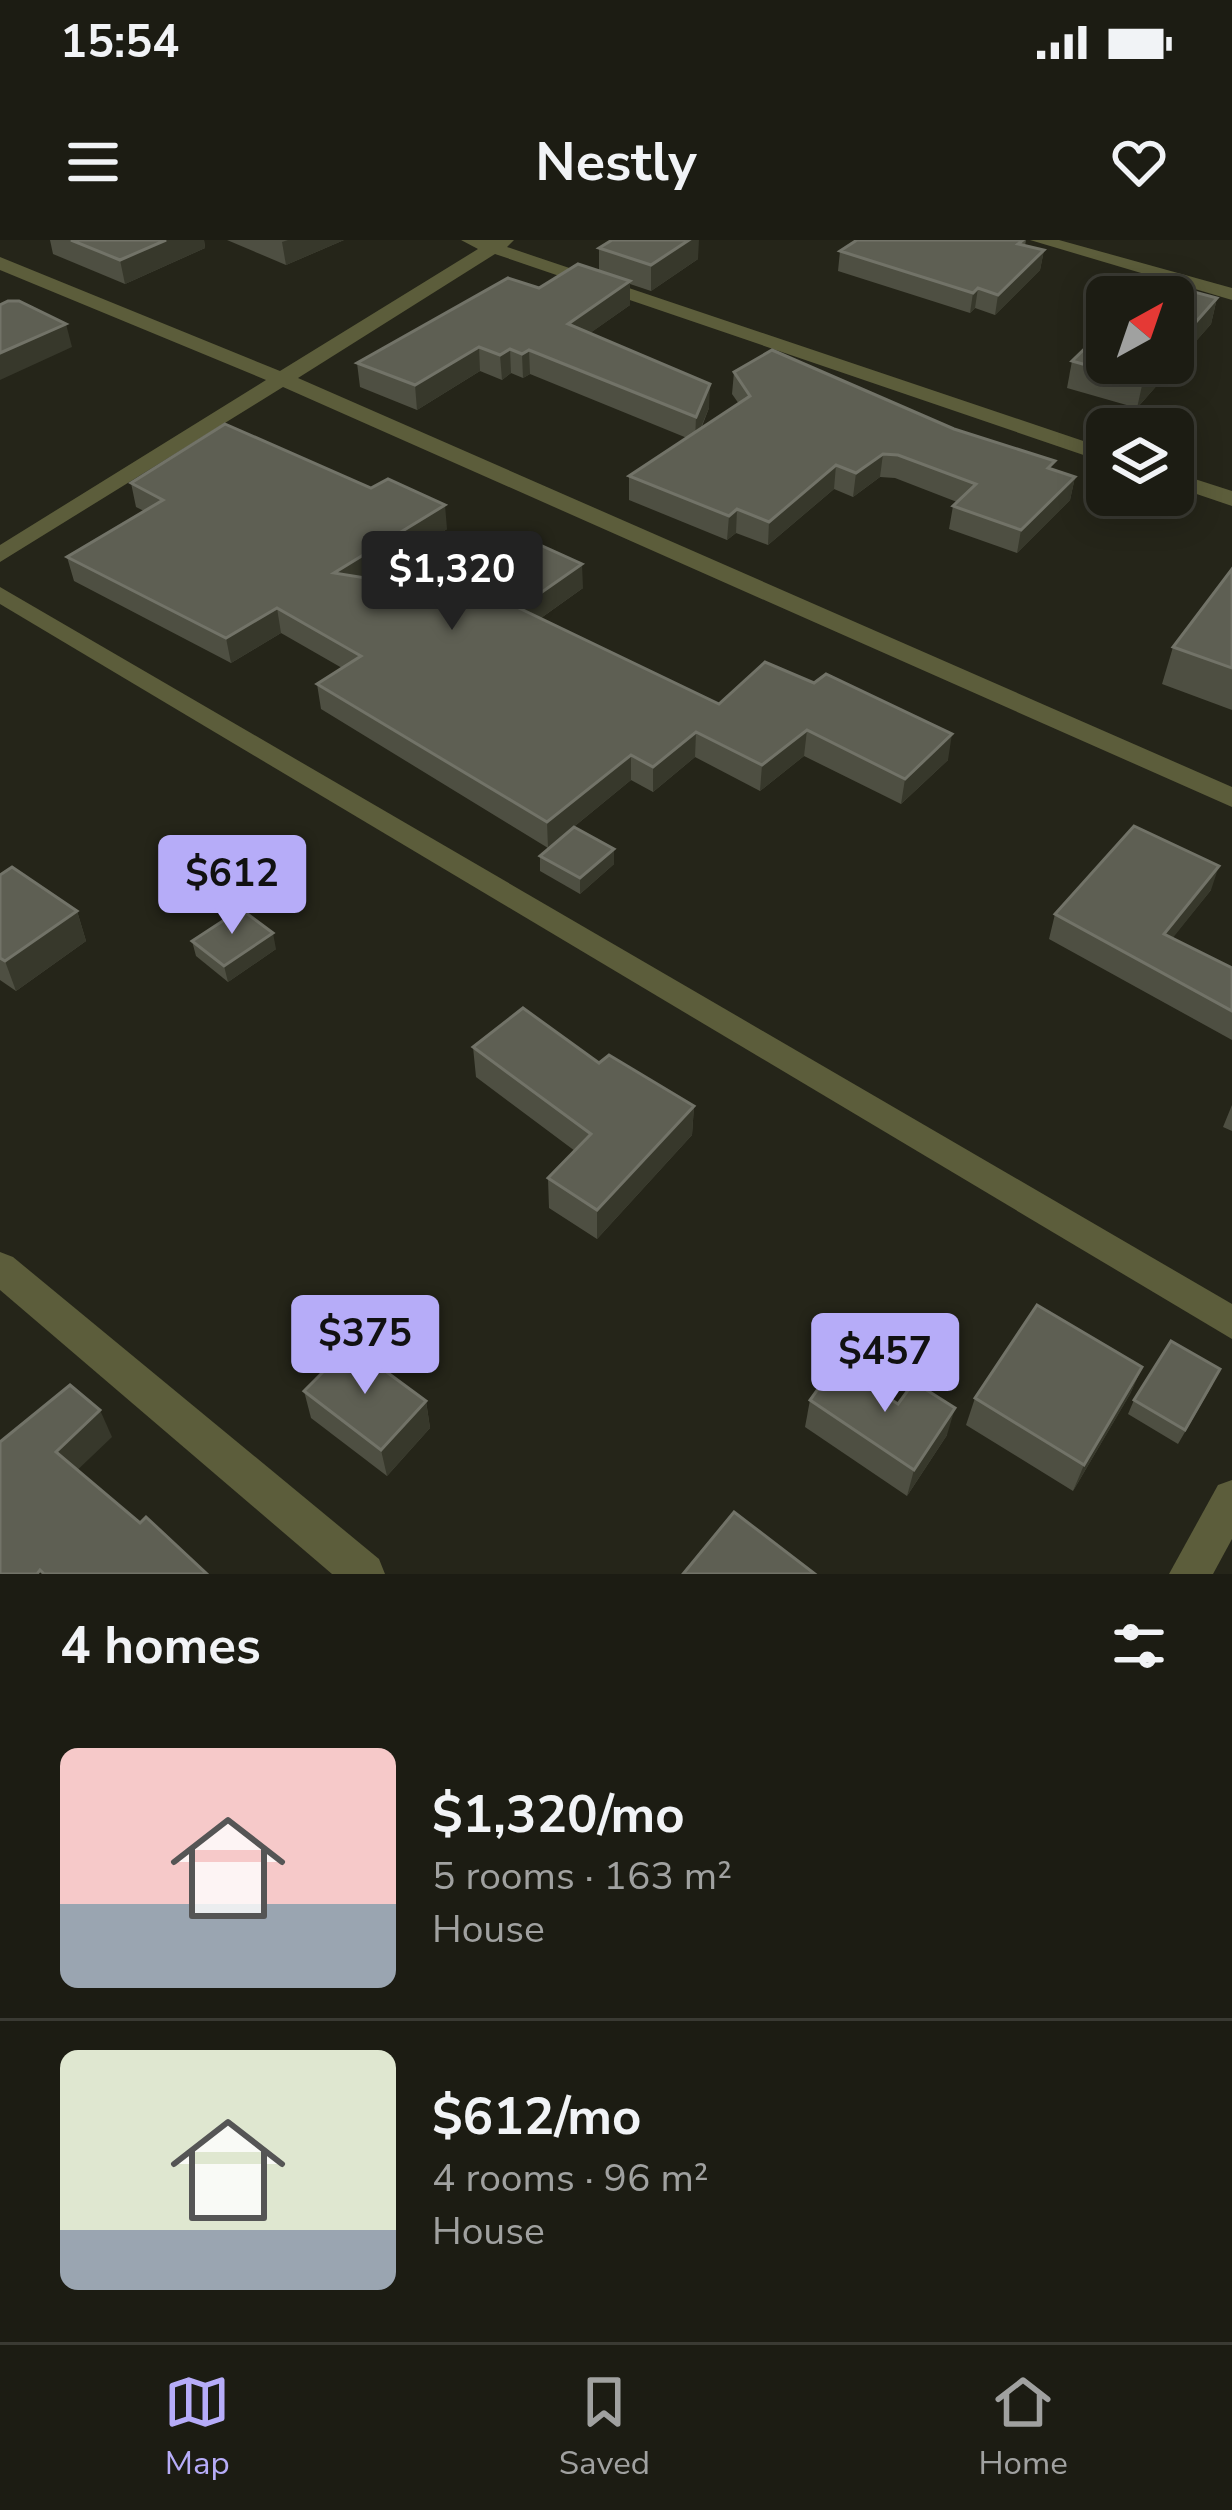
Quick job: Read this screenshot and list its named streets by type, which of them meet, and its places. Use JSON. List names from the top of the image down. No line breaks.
{"north":"top right","page":{"status":"15:54","header":"Nestly","price":["$1,320","$612","$375","$457"],"heading":"4 homes","list":[{"name":"$1,320/mo","note":"5 rooms · 163 m² · House"},{"name":"$612/mo","note":"4 rooms · 96 m² · House"}],"tabs":["Map","Saved","Home"]}}
